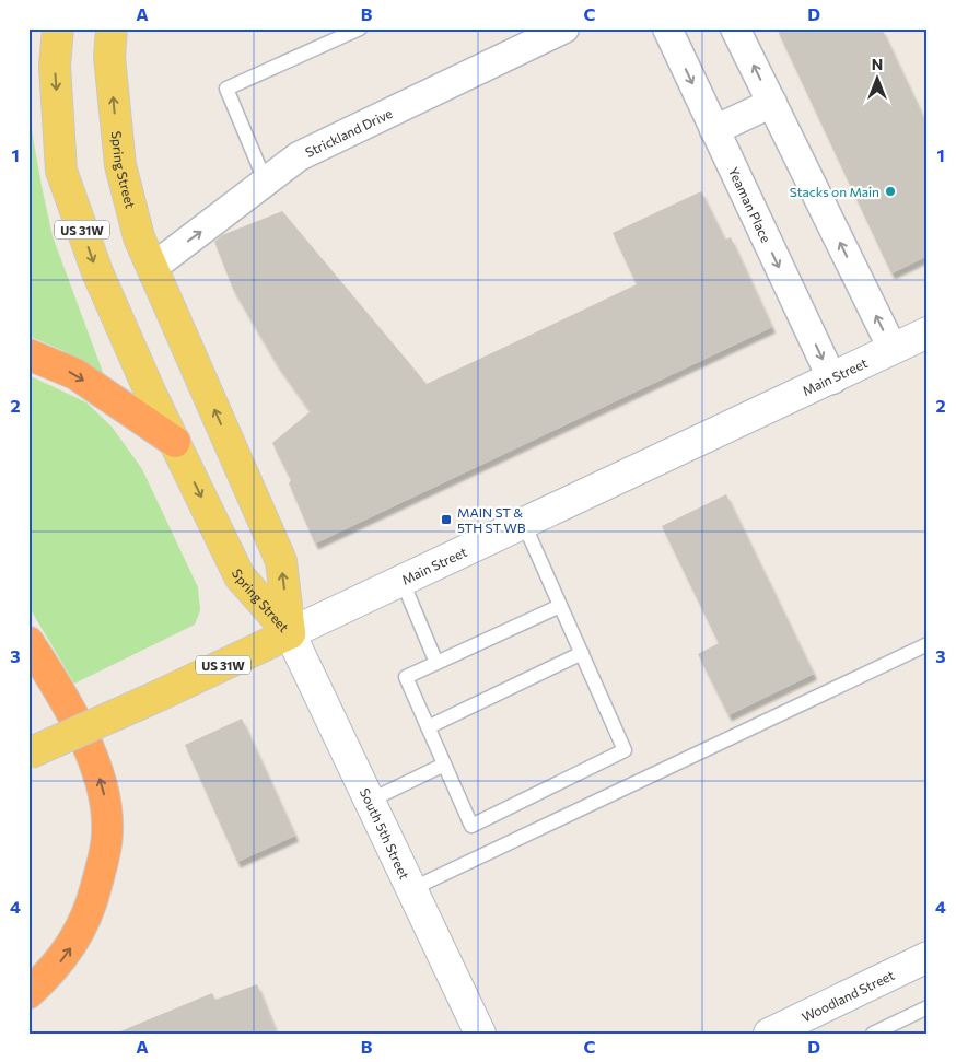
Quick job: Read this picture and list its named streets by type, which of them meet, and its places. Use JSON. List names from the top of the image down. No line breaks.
{"streets":{"main road":["Spring Street","US 31W","Main Street","South 5th Street","Woodland Street"],"street":["Strickland Drive","Yeaman Place"]},"crossings":[["Strickland Drive","Spring Street"],["Spring Street","Main Street"],["Spring Street","South 5th Street"],["Yeaman Place","Main Street"],["Main Street","South 5th Street"]],"places":{"other":["Stacks on Main"],"transit":["MAIN ST & 5TH ST WB"]},"north":"top","grid":{"columns":["A","B","C","D"],"rows":["1","2","3","4"]}}
